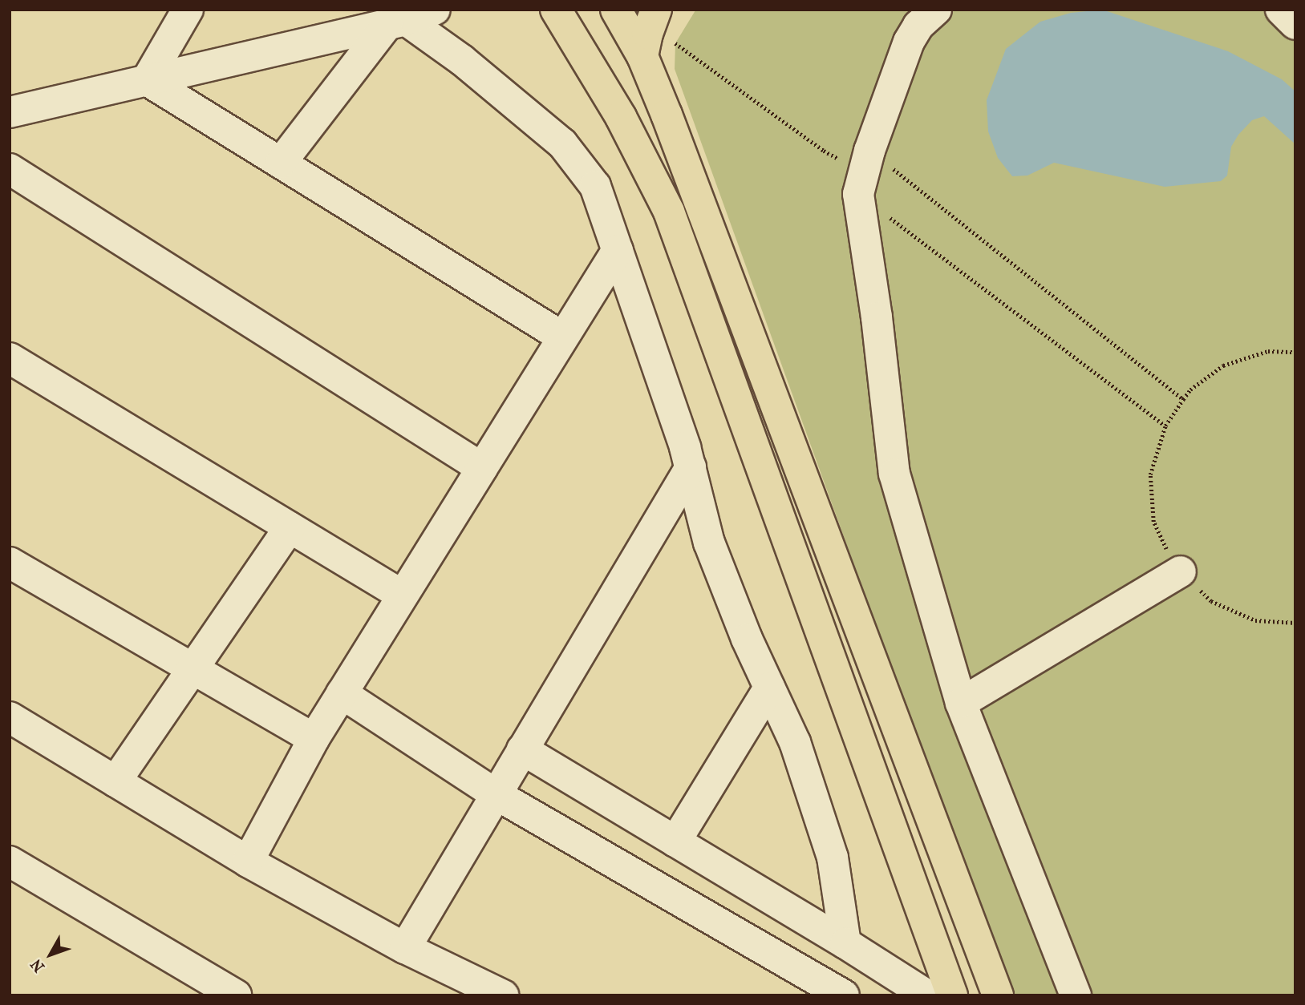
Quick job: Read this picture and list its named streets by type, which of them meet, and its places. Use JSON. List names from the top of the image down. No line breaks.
{"north":"bottom left"}
